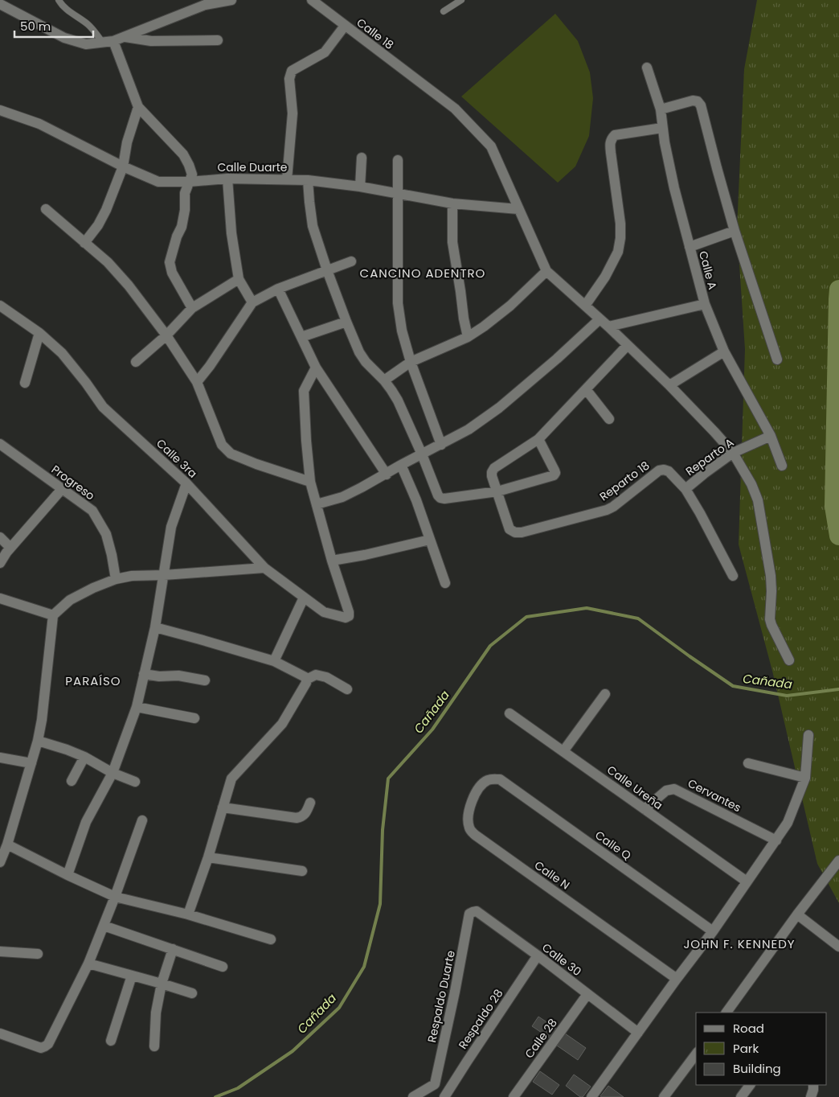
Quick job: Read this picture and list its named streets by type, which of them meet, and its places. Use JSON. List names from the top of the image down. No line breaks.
{"streets":{"street":["Calle 18","Calle Duarte","Calle A","Reparto A","Calle 3ra","Reparto 18","Progreso","Calle Ureña","Cervantes","Calle Q","Calle N","Calle 30","Respaldo Duarte","Respaldo 28","Calle 28"]},"crossings":[["Calle 18","Calle Duarte"],["Calle A","Reparto A"],["Reparto A","Reparto 18"],["Calle Ureña","Cervantes"],["Calle Q","Calle N"],["Calle 30","Respaldo Duarte"],["Calle 30","Respaldo 28"],["Calle 30","Calle 28"]],"districts":["CANCINO ADENTRO","PARAÍSO","JOHN F. KENNEDY"],"water":["Cañada"],"legend":["Road","Park","Building"],"scale_bar":"50 m"}
